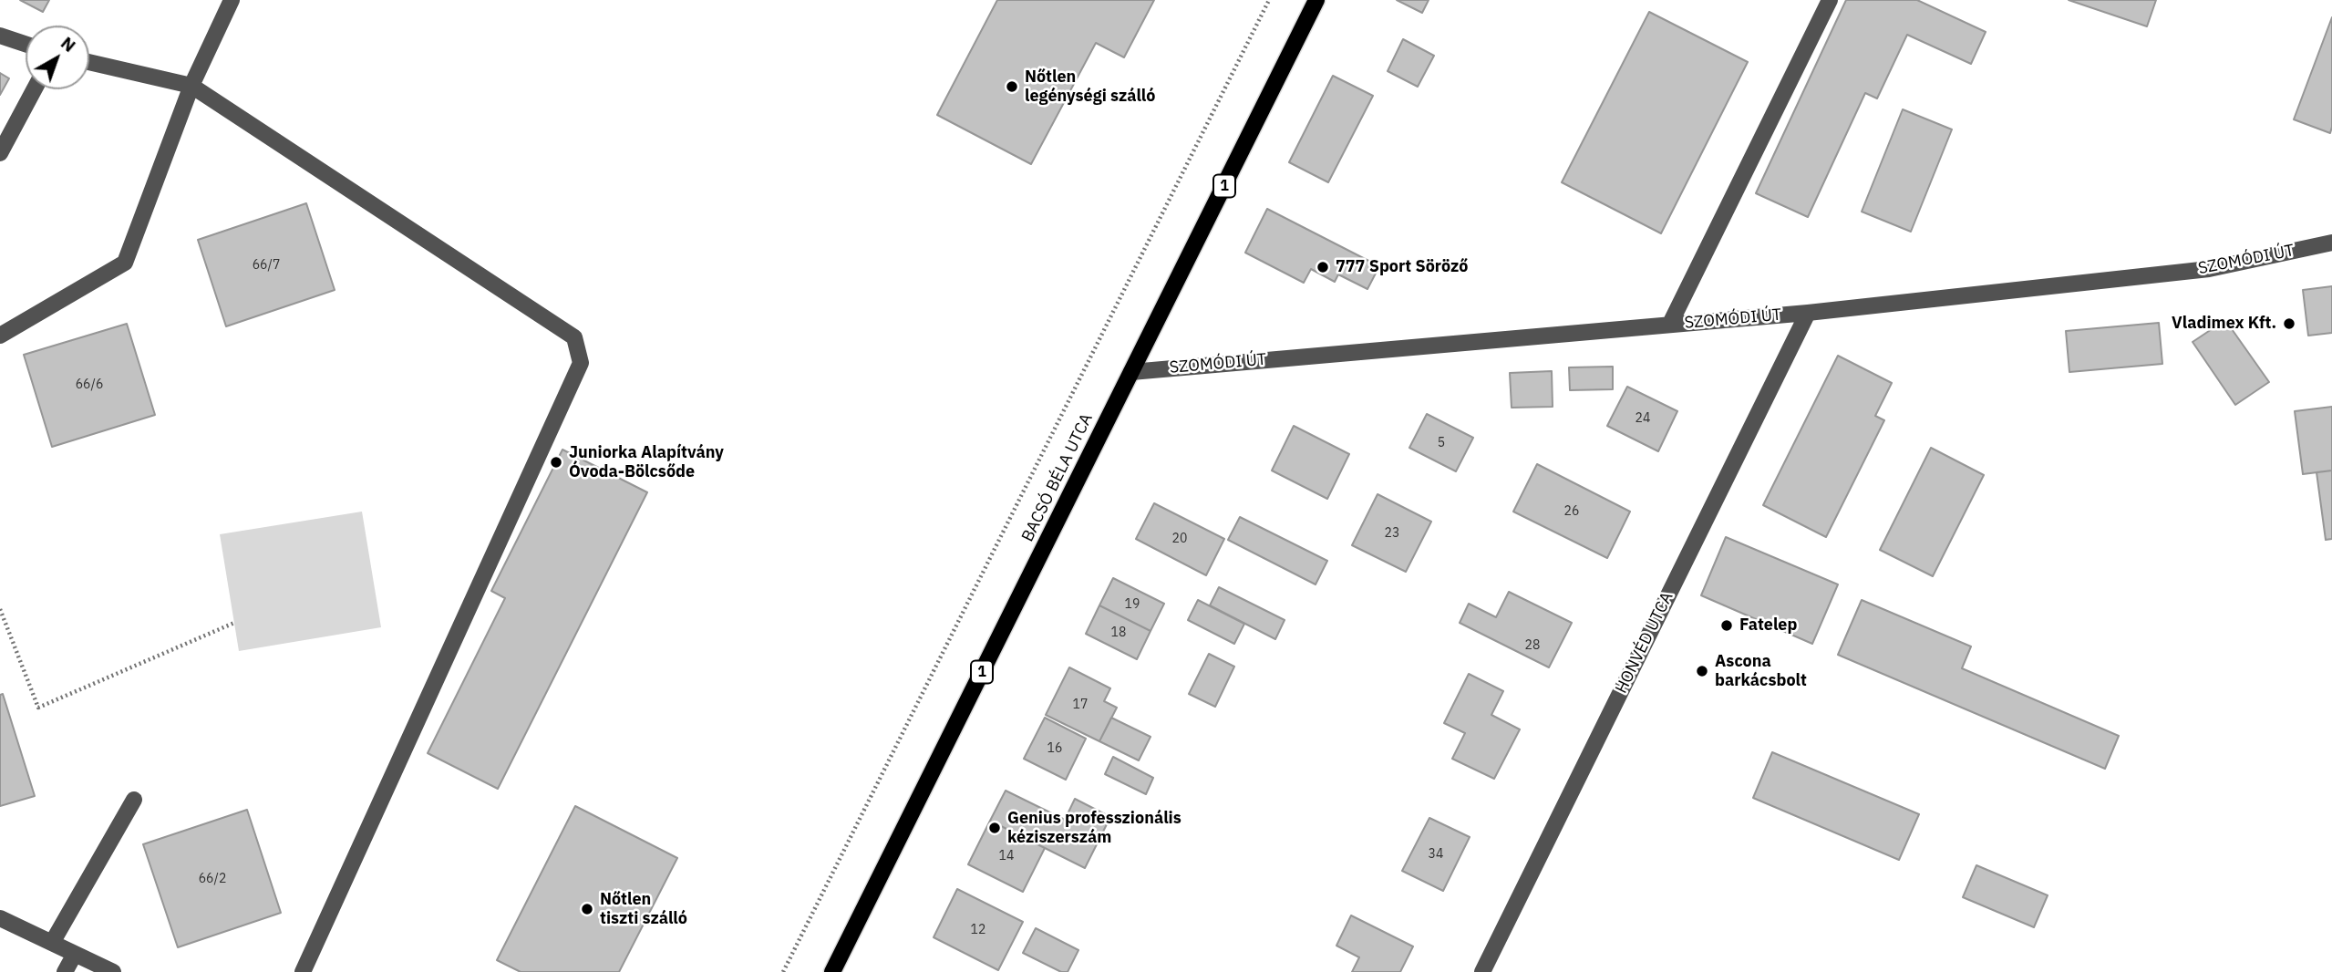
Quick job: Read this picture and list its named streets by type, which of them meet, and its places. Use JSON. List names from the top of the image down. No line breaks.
{"streets":{"main road":["1","BACSÓ BÉLA UTCA"],"street":["SZOMÓDI ÚT","HONVÉD UTCA"]},"crossings":[["SZOMÓDI ÚT","BACSÓ BÉLA UTCA"],["SZOMÓDI ÚT","HONVÉD UTCA"]],"places":["Nőtlen legénységi szálló","777 Sport Söröző","Vladimex Kft.","Juniorka Alapítvány Óvoda-Bölcsőde","Fatelep","Ascona barkácsbolt","Genius professzionális kéziszerszám","Nőtlen tiszti szálló"],"house_numbers":["66/7","66/6","24","5","26","23","20","19","18","28","17","16","34","14","66/2","12"],"north":"top right"}
